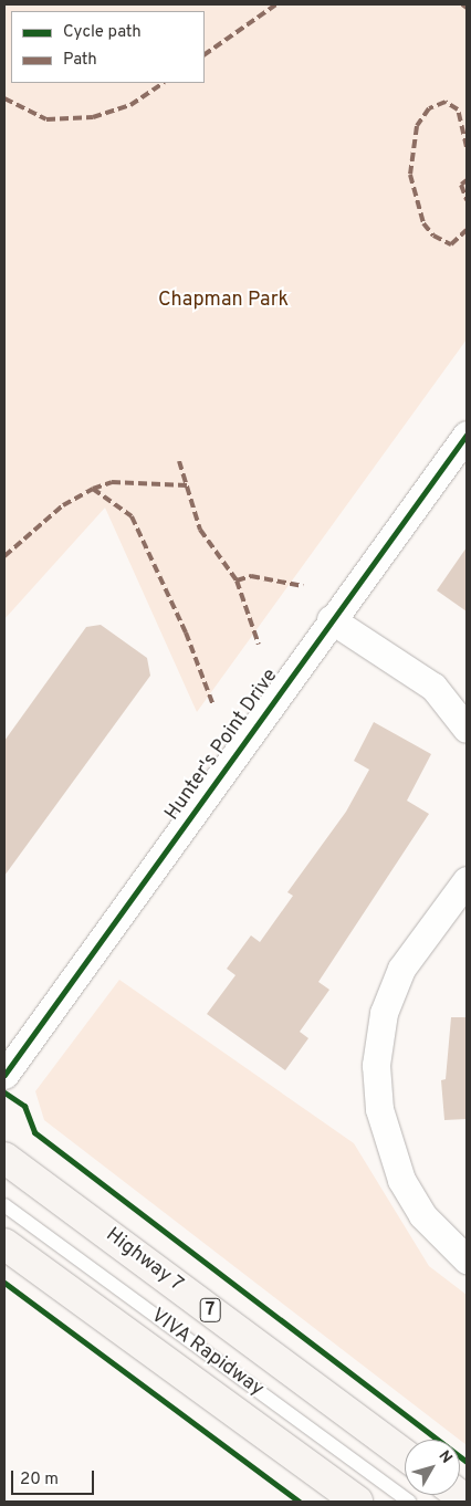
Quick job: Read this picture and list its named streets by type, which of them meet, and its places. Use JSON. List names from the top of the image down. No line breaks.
{"streets":{"main road":["Highway 7","7"],"street":["Hunter's Point Drive"],"lane":["VIVA Rapidway"]},"parks":["Chapman Park"],"legend":["Cycle path","Path"],"scale_bar":"20 m","north":"top right"}
